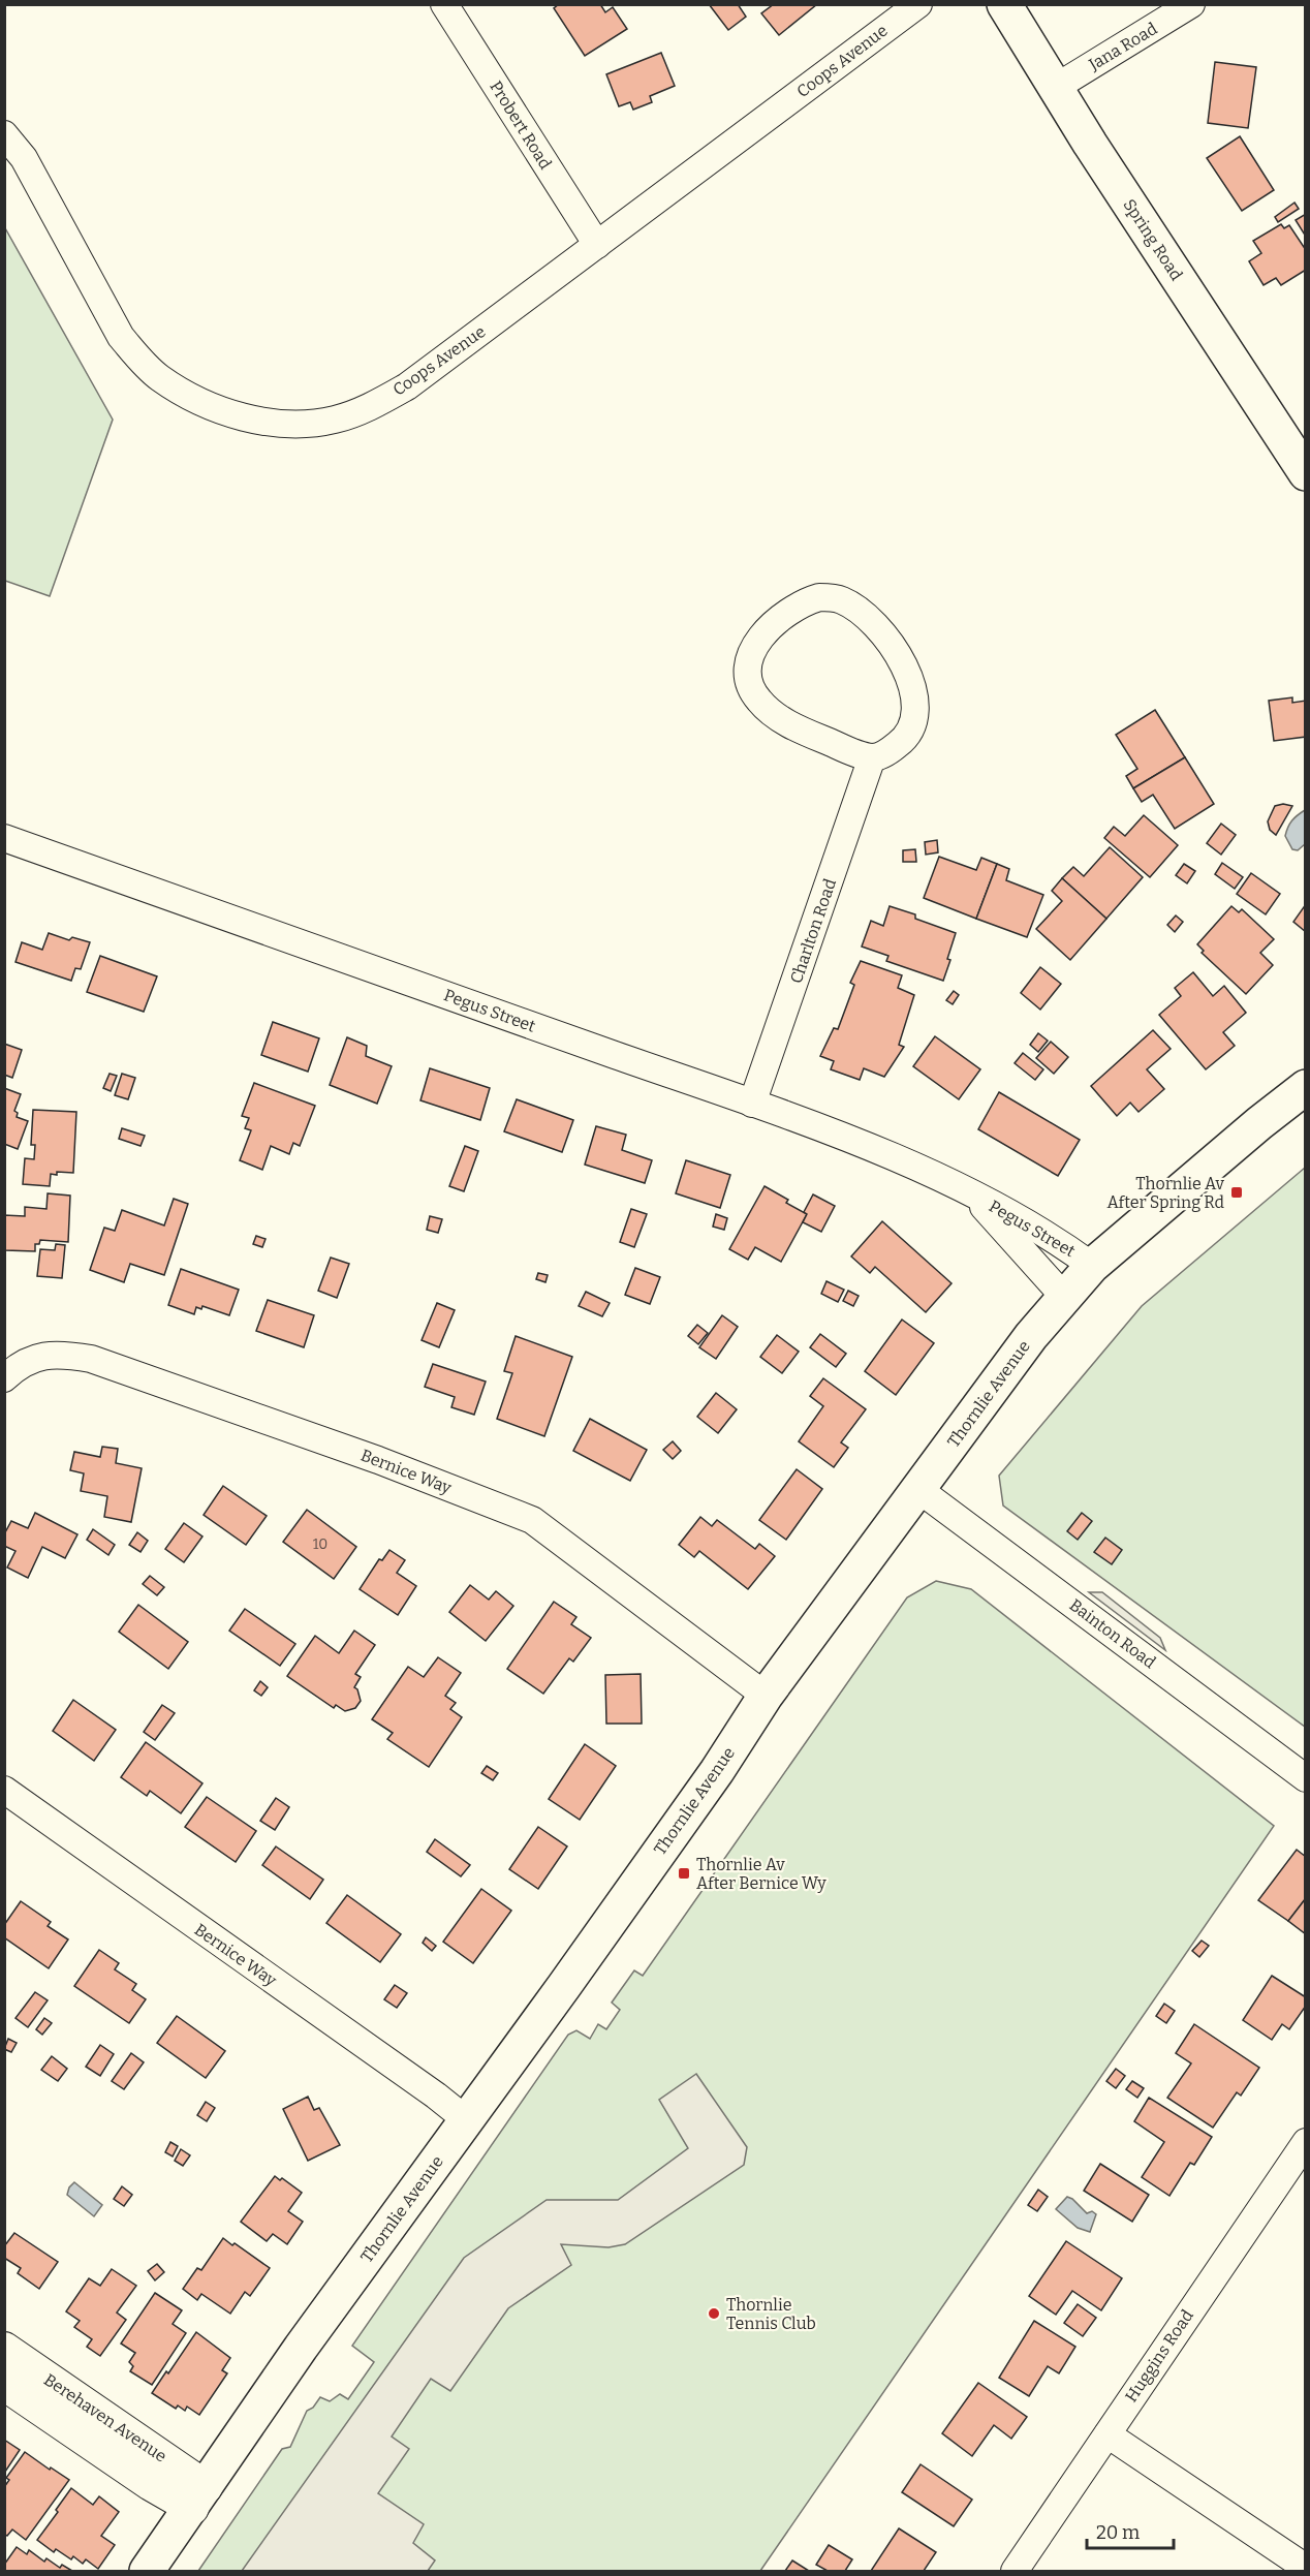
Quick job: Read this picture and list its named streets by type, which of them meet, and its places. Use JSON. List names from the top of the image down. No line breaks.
{"streets":{"main road":["Spring Road","Thornlie Avenue"],"street":["Jana Road","Coops Avenue","Probert Road","Charlton Road","Pegus Street","Bernice Way","Bainton Road","Huggins Road","Berehaven Avenue"]},"crossings":[["Jana Road","Spring Road"],["Coops Avenue","Probert Road"],["Charlton Road","Pegus Street"],["Pegus Street","Thornlie Avenue"],["Thornlie Avenue","Bernice Way"],["Thornlie Avenue","Bainton Road"],["Thornlie Avenue","Berehaven Avenue"]],"places":{"transit":["Thornlie Av After Spring Rd","Thornlie Av After Bernice Wy"],"other":["Thornlie Tennis Club"]},"house_numbers":["10"],"scale_bar":"20 m"}
